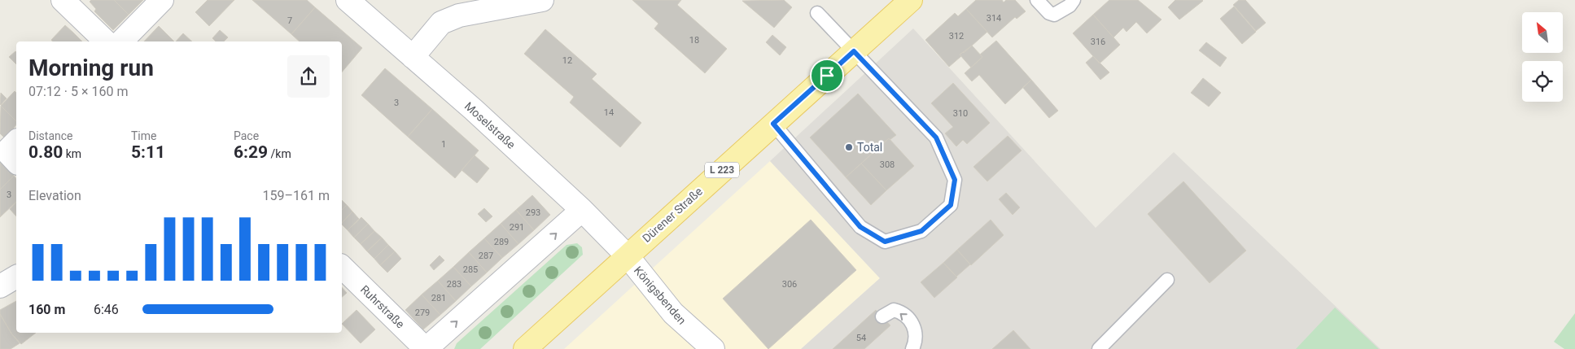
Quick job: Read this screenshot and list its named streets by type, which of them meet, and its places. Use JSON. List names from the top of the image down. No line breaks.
{"streets":{"main road":["L 223","Dürener Straße"],"street":["Moselstraße","Königsbenden","Ruhrstraße"]},"crossings":[["Moselstraße","Dürener Straße"],["Moselstraße","Königsbenden"],["Dürener Straße","Königsbenden"]],"places":["Total"],"house_numbers":["314","7","312","18","316","12","3","14","310","1","308","3","293","291","289","287","285","283","306","281","279","54"],"north":"top left","page":{"heading":["Morning run","07:12 · 5 × 160 m"],"stats":[["Distance","0.80 km"],["Time","5:11"],["Pace","6:29 /km"]],"chart":["Elevation","159–161 m"],"list":[{"name":"160 m","note":"6:46"}]}}
